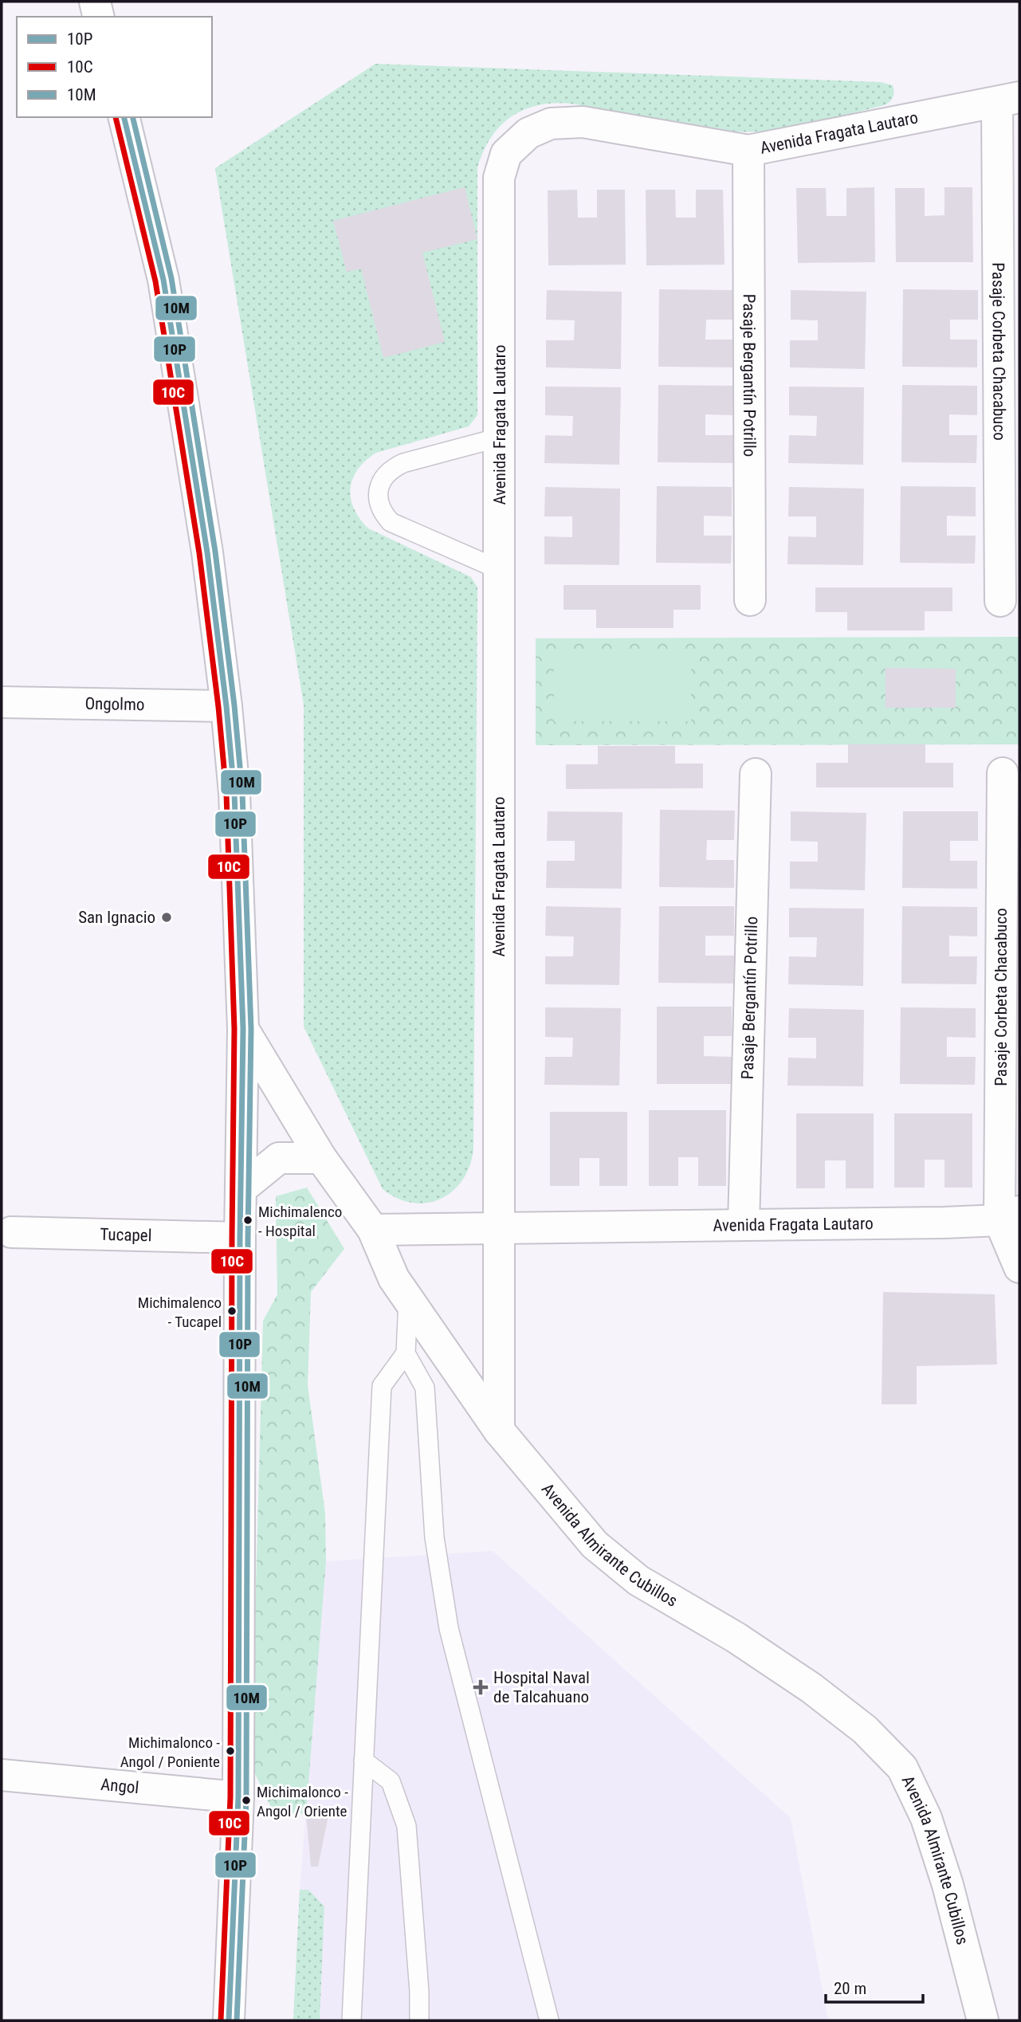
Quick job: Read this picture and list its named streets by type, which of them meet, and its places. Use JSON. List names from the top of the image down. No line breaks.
{"streets":{"street":["Avenida Fragata Lautaro","Pasaje Corbeta Chacabuco","Pasaje Bergantín Potrillo","Ongolmo","Tucapel","Avenida Almirante Cubillos","Angol"]},"crossings":[["Avenida Fragata Lautaro","Pasaje Corbeta Chacabuco"],["Avenida Fragata Lautaro","Pasaje Bergantín Potrillo"],["Avenida Fragata Lautaro","Avenida Almirante Cubillos"]],"places":{"other":["San Ignacio","Michimalenco - Hospital","Michimalenco - Tucapel","Michimalonco - Angol / Poniente","Michimalonco - Angol / Oriente"],"health":["Hospital Naval de Talcahuano"]},"lines":["transit line 10P","transit line 10C","transit line 10M"],"legend":["10P","10C","10M"],"scale_bar":"20 m"}
